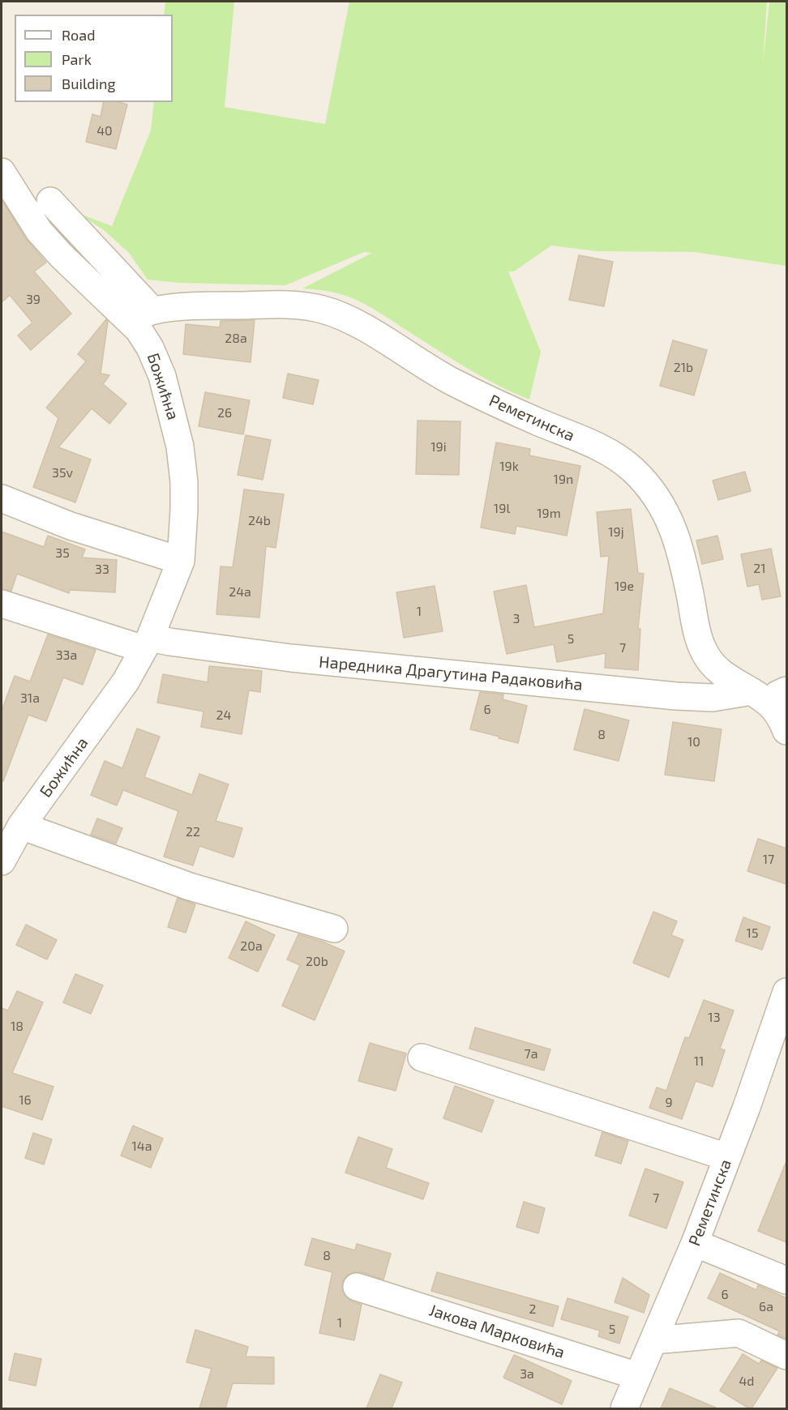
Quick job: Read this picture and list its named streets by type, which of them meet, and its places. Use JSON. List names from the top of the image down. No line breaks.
{"streets":{"street":["Божићна","Реметинска","Наредника Драгутина Радаковића","Јакова Марковића"]},"crossings":[["Божићна","Реметинска"],["Божићна","Наредника Драгутина Радаковића"],["Реметинска","Наредника Драгутина Радаковића"],["Реметинска","Јакова Марковића"]],"house_numbers":["40","39","28a","21b","26","19i","19k","35v","19n","19l","19m","24b","19j","35","21","33","19e","24a","1","3","5","7","33a","31a","6","24","8","10","22","17","15","20a","20b","13","18","7a","11","16","9","14a","7","8","6","6a","2","1","5","3a","4d"],"legend":["Road","Park","Building"]}
